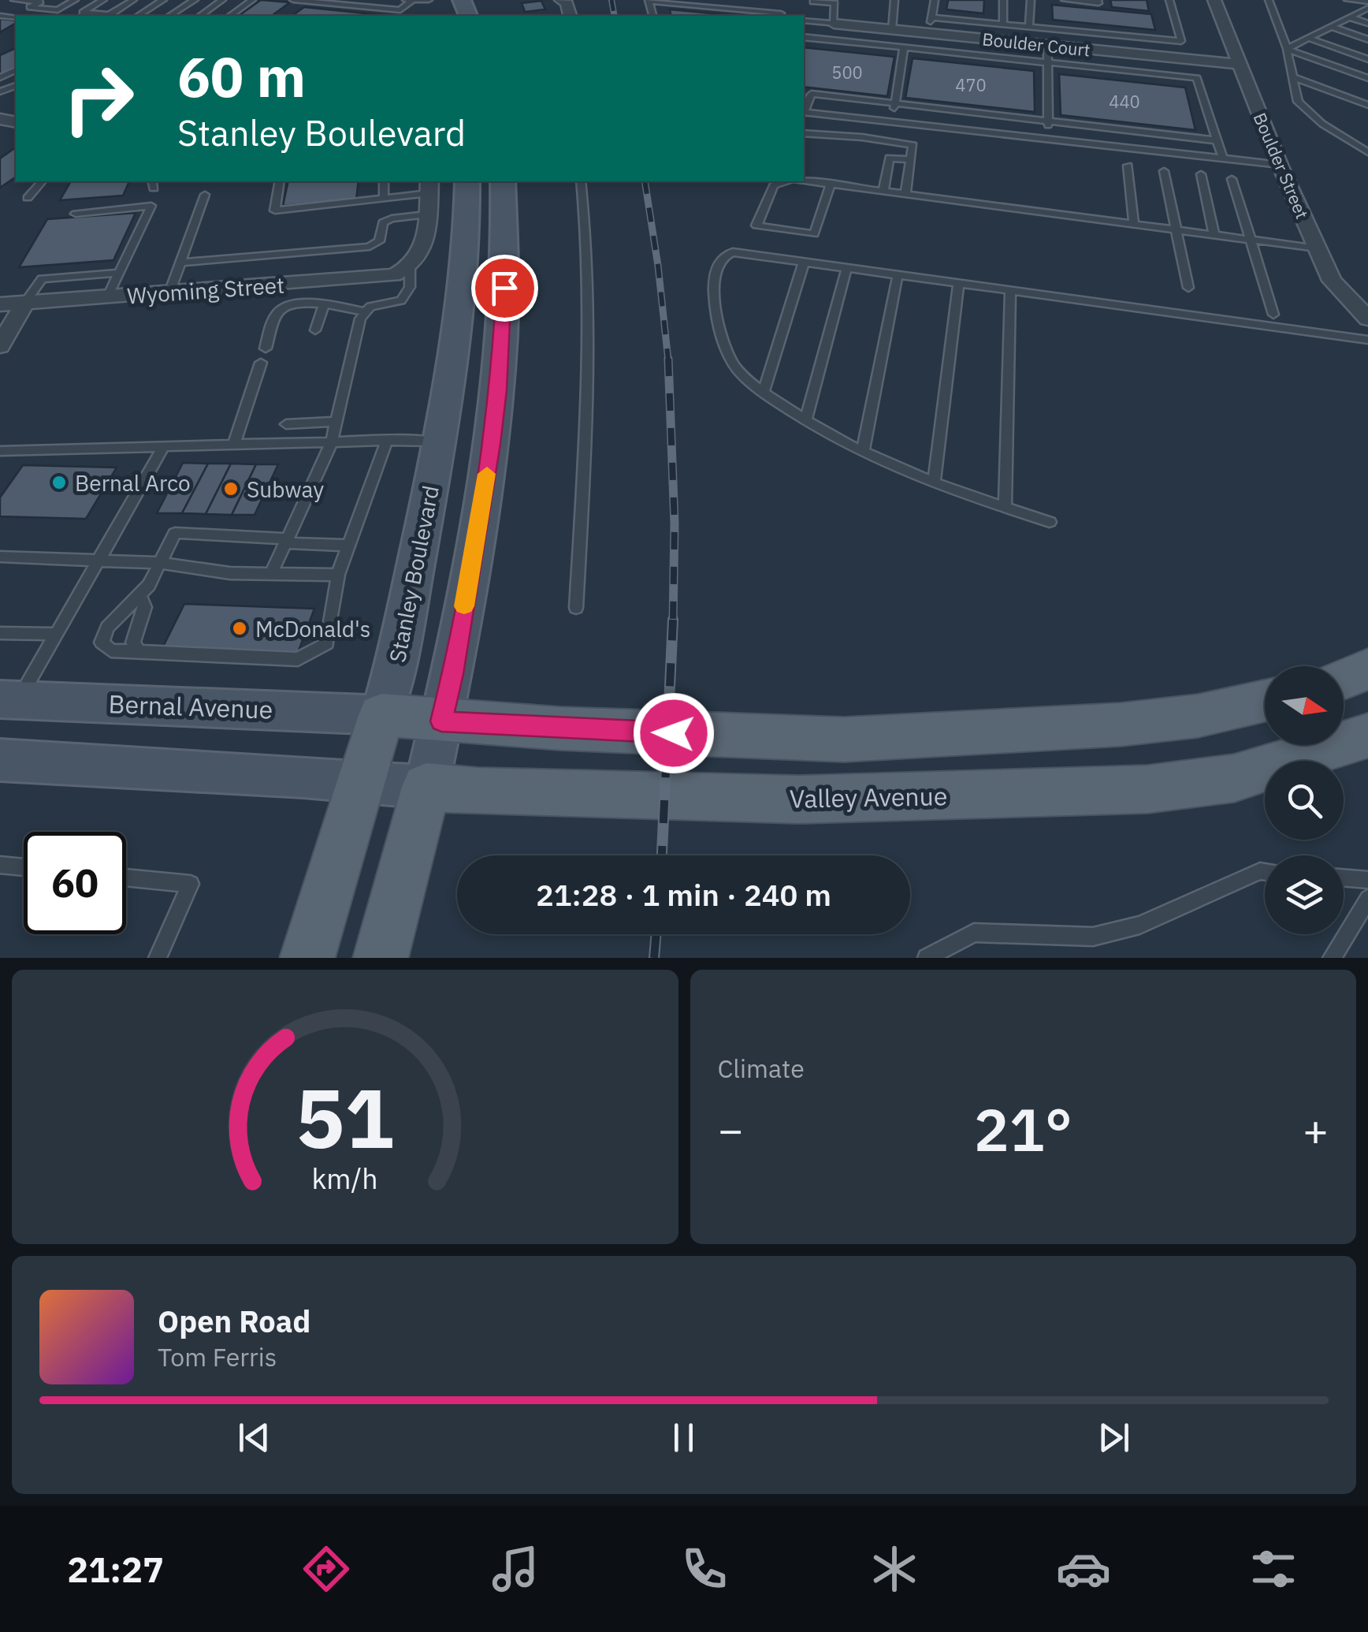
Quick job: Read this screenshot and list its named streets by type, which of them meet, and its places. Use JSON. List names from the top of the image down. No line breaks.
{"streets":{"main road":["Stanley Boulevard","Bernal Avenue","Valley Avenue"],"street":["Boulder Court","Boulder Street","Wyoming Street"]},"crossings":[["Boulder Court","Boulder Street"],["Stanley Boulevard","Bernal Avenue"],["Stanley Boulevard","Valley Avenue"]],"places":["Bernal Arco","Subway","McDonald's"],"house_numbers":["500","470","440"],"north":"right","page":{"turn":["60 m","Stanley Boulevard"],"limit":"60","trip":"21:28 · 1 min · 240 m","tile":"Climate","heat":["−","21°","+"],"song":["Open Road","Tom Ferris"],"tabs":"21:27","gauge":["51","km/h"]}}
